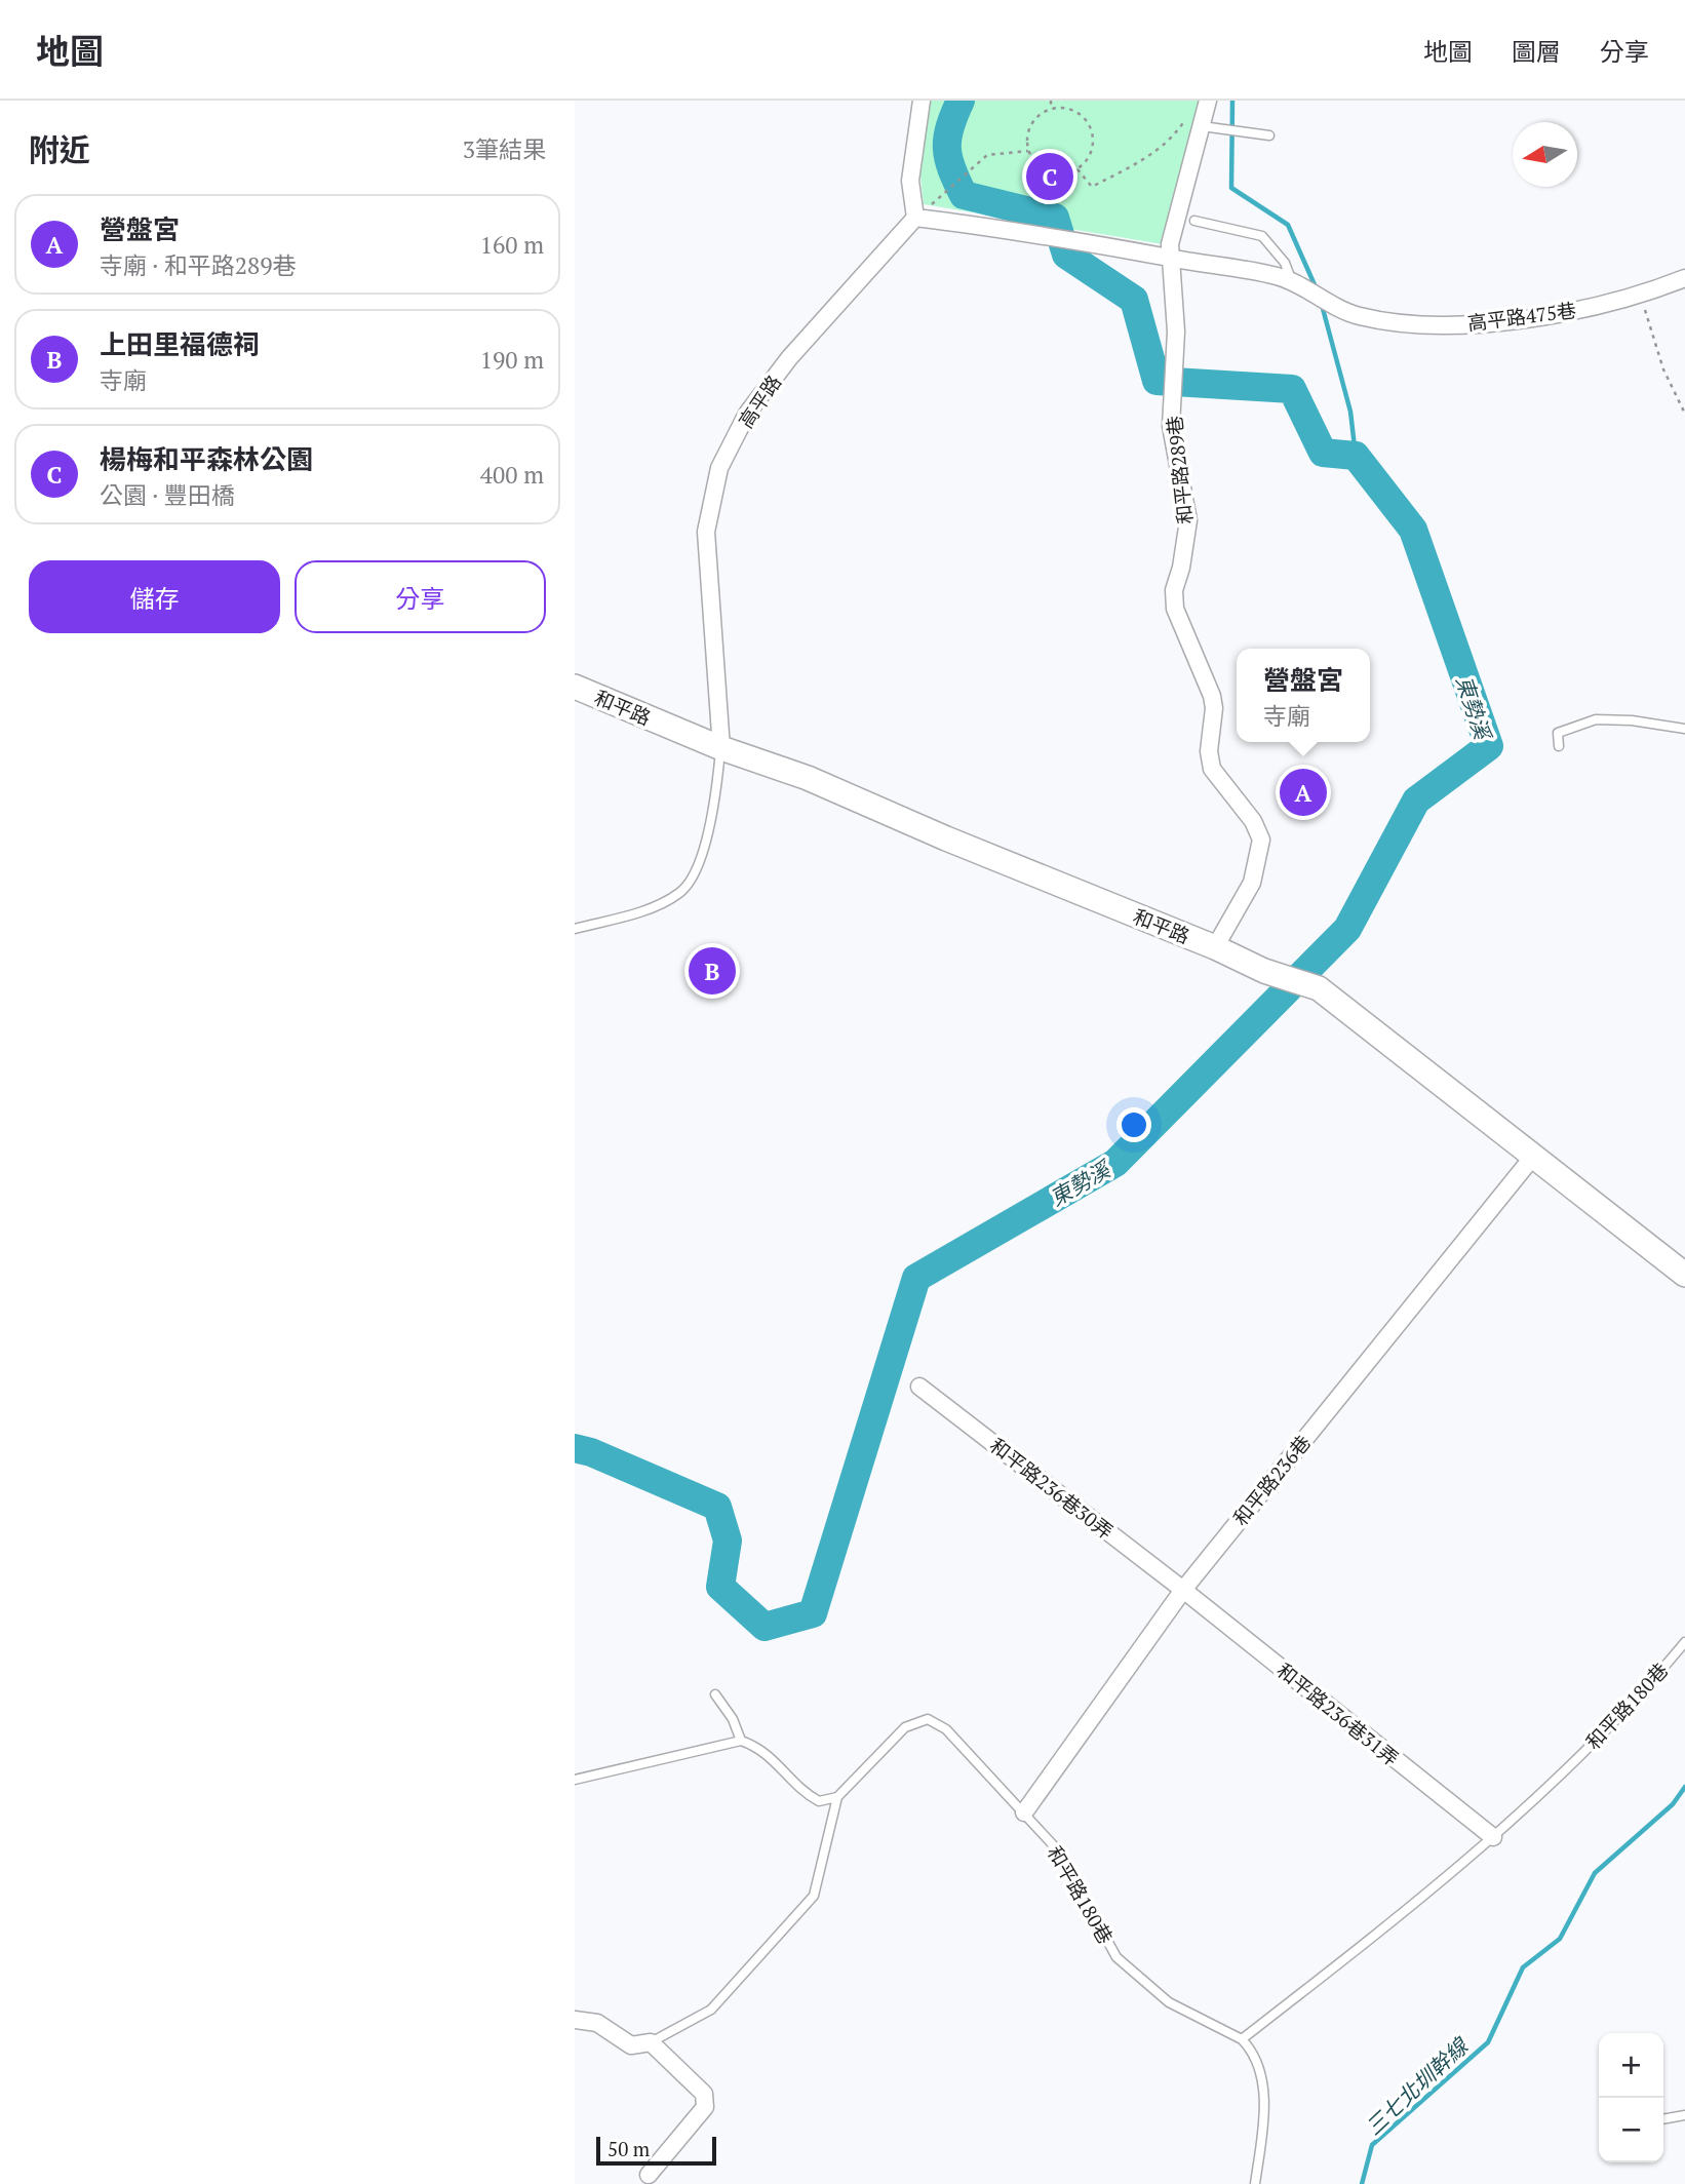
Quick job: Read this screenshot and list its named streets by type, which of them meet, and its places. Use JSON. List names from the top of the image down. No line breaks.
{"streets":{"street":["高平路475巷","高平路","和平路289巷","和平路","和平路236巷","和平路236巷30弄","和平路236巷31弄"],"lane":["和平路180巷"]},"crossings":[["高平路","和平路"],["和平路289巷","和平路"],["和平路","和平路236巷"],["和平路236巷","和平路236巷30弄"],["和平路236巷","和平路180巷"],["和平路236巷","和平路236巷31弄"],["和平路236巷30弄","和平路236巷31弄"],["和平路180巷","和平路236巷31弄"]],"water":["東勢溪","三七北圳幹線"],"scale_bar":"50 m","north":"left","page":{"header":"地圖","nav":["地圖","圖層","分享"],"heading":["附近","3筆結果"],"pins":["C","A","B"],"list":[{"mark":"A","name":"營盤宮","note":"寺廟 · 和平路289巷","value":"160 m"},{"mark":"B","name":"上田里福德祠","note":"寺廟","value":"190 m"},{"mark":"C","name":"楊梅和平森林公園","note":"公園 · 豐田橋","value":"400 m"}],"buttons":["儲存","分享"],"popup":["營盤宮","寺廟"],"map_buttons":["+","−"],"scale":"50 m"}}
